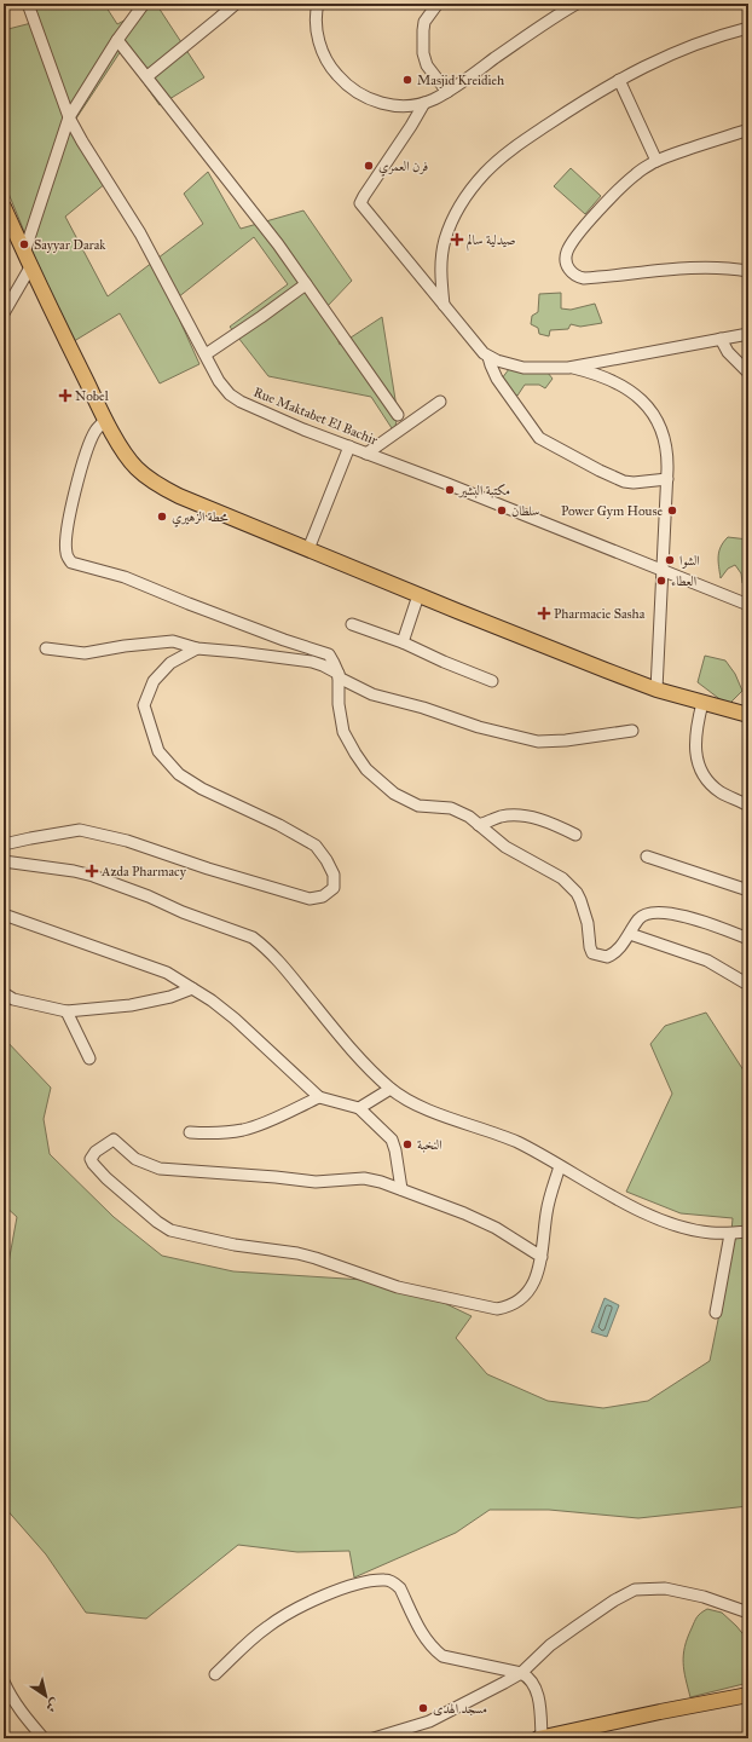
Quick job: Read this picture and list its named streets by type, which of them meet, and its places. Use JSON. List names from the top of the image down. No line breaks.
{"streets":{"street":["Rue Maktabet El Bachir"]},"places":{"other":["Masjid Kreidieh","فرن العمري","Sayyar Darak","مكتبة البشير","سلطان","Power Gym House","محطة الزهيري","الشوا","العطاء","النخبة","مسجد الهدى"],"health":["صيدلية سالم","Nobel","Pharmacie Sasha","Azda Pharmacy"]},"north":"bottom right"}
